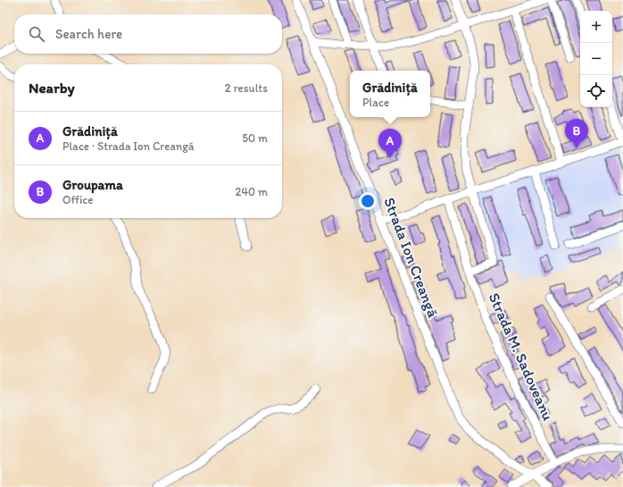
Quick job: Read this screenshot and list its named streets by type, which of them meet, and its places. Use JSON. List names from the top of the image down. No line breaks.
{"streets":{"street":["Strada Ion Creangă","Strada M. Sadoveanu"]},"page":{"map_buttons":["+","−"],"search":"Search here","heading":["Nearby","2 results"],"popup":["Grădiniță","Place"],"list":[{"mark":"A","name":"Grădiniță","note":"Place · Strada Ion Creangă","value":"50 m"},{"mark":"B","name":"Groupama","note":"Office","value":"240 m"}],"pins":["B","A"]}}
